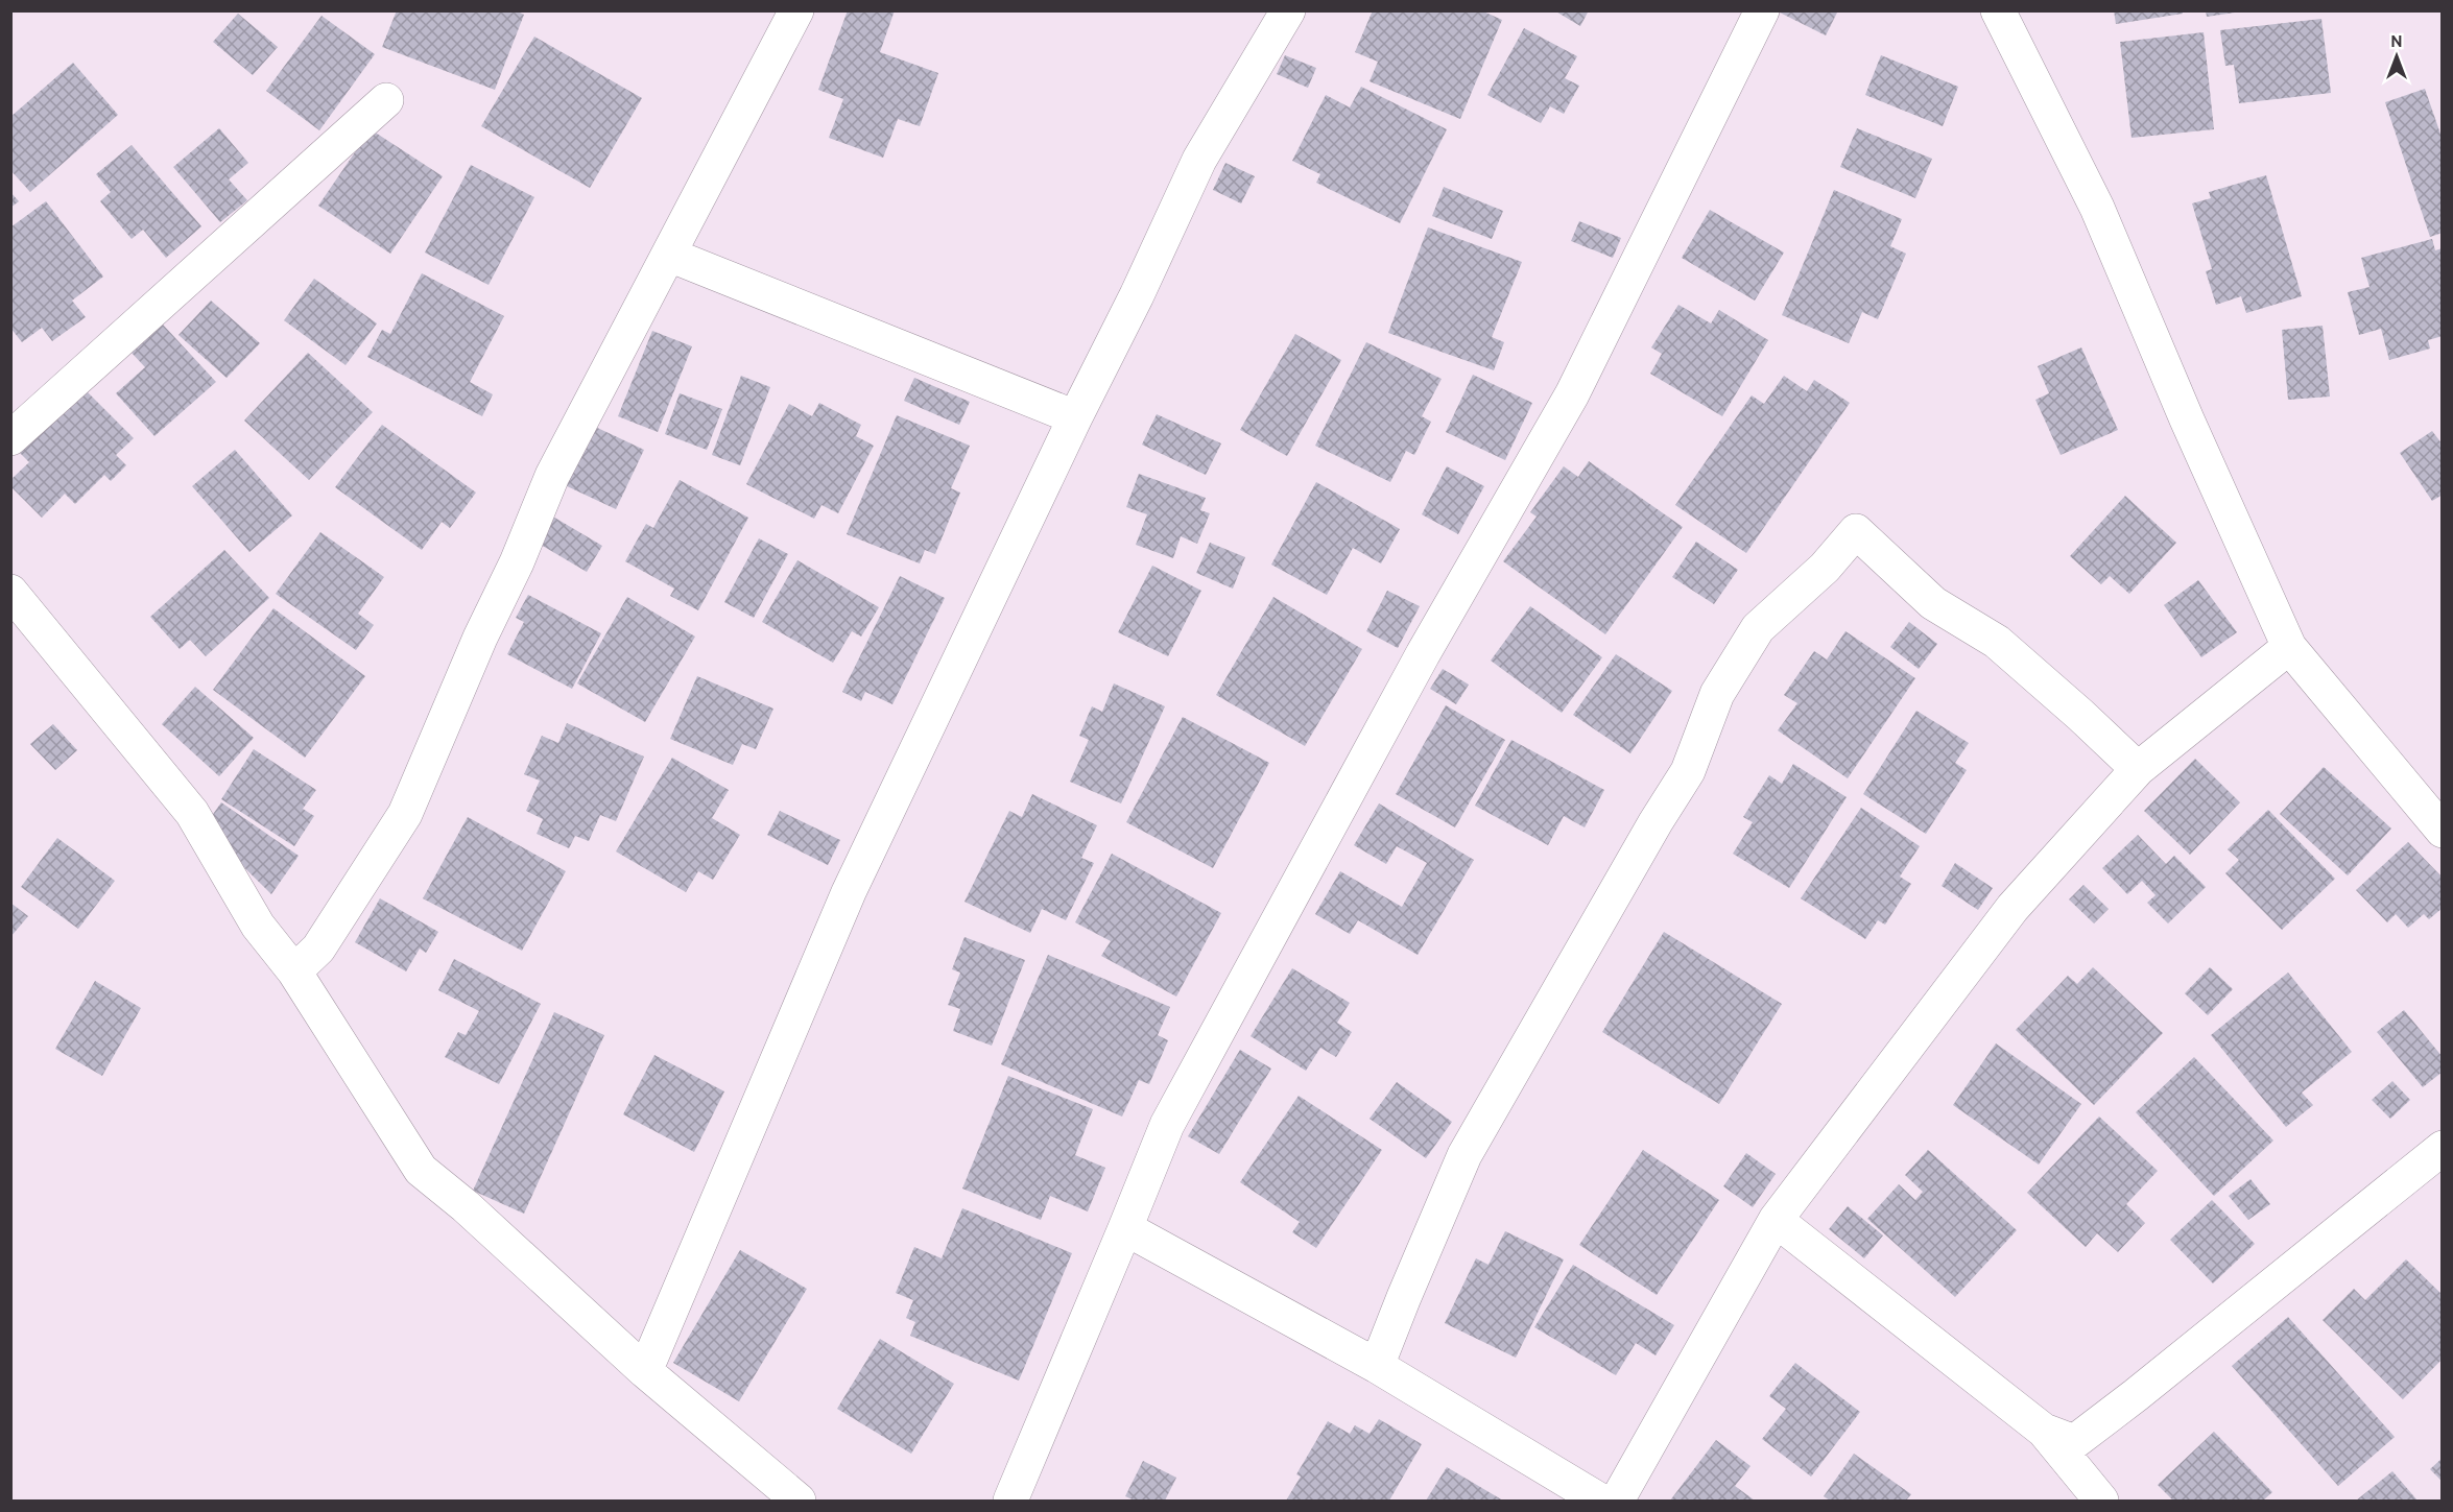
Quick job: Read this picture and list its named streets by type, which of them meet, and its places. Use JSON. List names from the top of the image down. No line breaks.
{"north":"top"}
